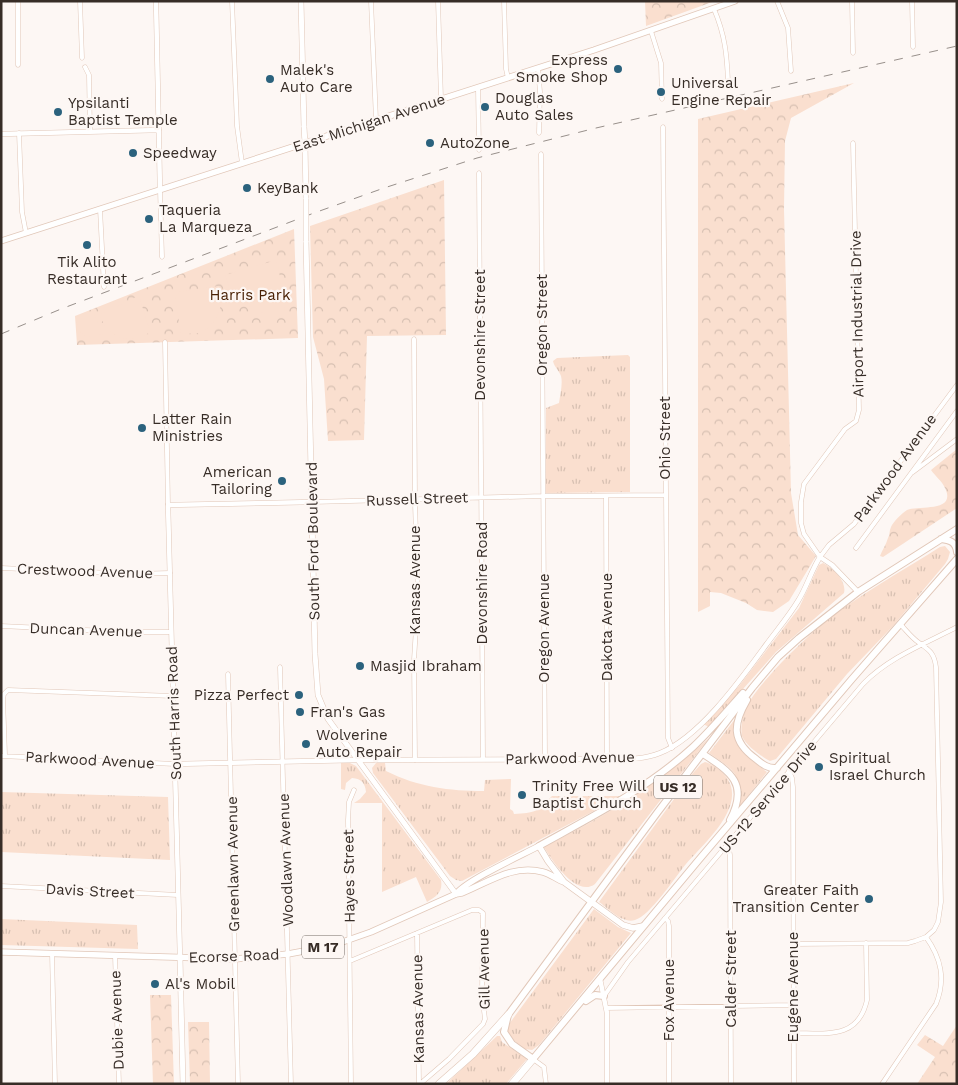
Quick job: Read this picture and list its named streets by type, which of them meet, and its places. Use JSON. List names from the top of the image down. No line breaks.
{"streets":{"highway":["US 12"],"main road":["East Michigan Avenue","South Ford Boulevard","South Harris Road","M 17","Ecorse Road"],"street":["Airport Industrial Drive","Oregon Street","Devonshire Street","Ohio Street","Parkwood Avenue","Russell Street","Crestwood Avenue","Kansas Avenue","Devonshire Road","Dakota Avenue","Oregon Avenue","Duncan Avenue","US-12 Service Drive","Woodlawn Avenue","Greenlawn Avenue","Hayes Street","Davis Street","Gill Avenue","Calder Street","Eugene Avenue","Fox Avenue","Dubie Avenue"]},"crossings":[["Airport Industrial Drive","Parkwood Avenue"],["Airport Industrial Drive","US 12"],["Oregon Street","Russell Street"],["Oregon Street","Oregon Avenue"],["Devonshire Street","Russell Street"],["Devonshire Street","Devonshire Road"],["Ohio Street","Parkwood Avenue"],["Ohio Street","Russell Street"],["Parkwood Avenue","South Ford Boulevard"],["Parkwood Avenue","Kansas Avenue"],["Parkwood Avenue","Devonshire Road"],["Parkwood Avenue","Dakota Avenue"],["Parkwood Avenue","Oregon Avenue"],["Parkwood Avenue","South Harris Road"],["Parkwood Avenue","Woodlawn Avenue"],["Parkwood Avenue","Greenlawn Avenue"],["Russell Street","South Ford Boulevard"],["Russell Street","Kansas Avenue"],["Russell Street","Devonshire Road"],["Russell Street","Dakota Avenue"],["Russell Street","Oregon Avenue"],["Russell Street","South Harris Road"],["South Ford Boulevard","Ecorse Road"],["Crestwood Avenue","South Harris Road"],["Kansas Avenue","Gill Avenue"],["Duncan Avenue","South Harris Road"],["South Harris Road","Davis Street"],["South Harris Road","Ecorse Road"],["US 12","Ecorse Road"],["US-12 Service Drive","Calder Street"],["US-12 Service Drive","Eugene Avenue"],["US-12 Service Drive","Fox Avenue"],["Woodlawn Avenue","Ecorse Road"],["Greenlawn Avenue","Ecorse Road"],["Hayes Street","Ecorse Road"],["Ecorse Road","Dubie Avenue"]],"parks":["Harris Park"],"places":["Express Smoke Shop","Malek's Auto Care","Universal Engine Repair","Douglas Auto Sales","Ypsilanti Baptist Temple","AutoZone","Speedway","KeyBank","Taqueria La Marqueza","Tik Alito Restaurant","Latter Rain Ministries","American Tailoring","Masjid Ibraham","Pizza Perfect","Fran's Gas","Wolverine Auto Repair","Spiritual Israel Church","Trinity Free Will Baptist Church","Greater Faith Transition Center","Al's Mobil"]}
